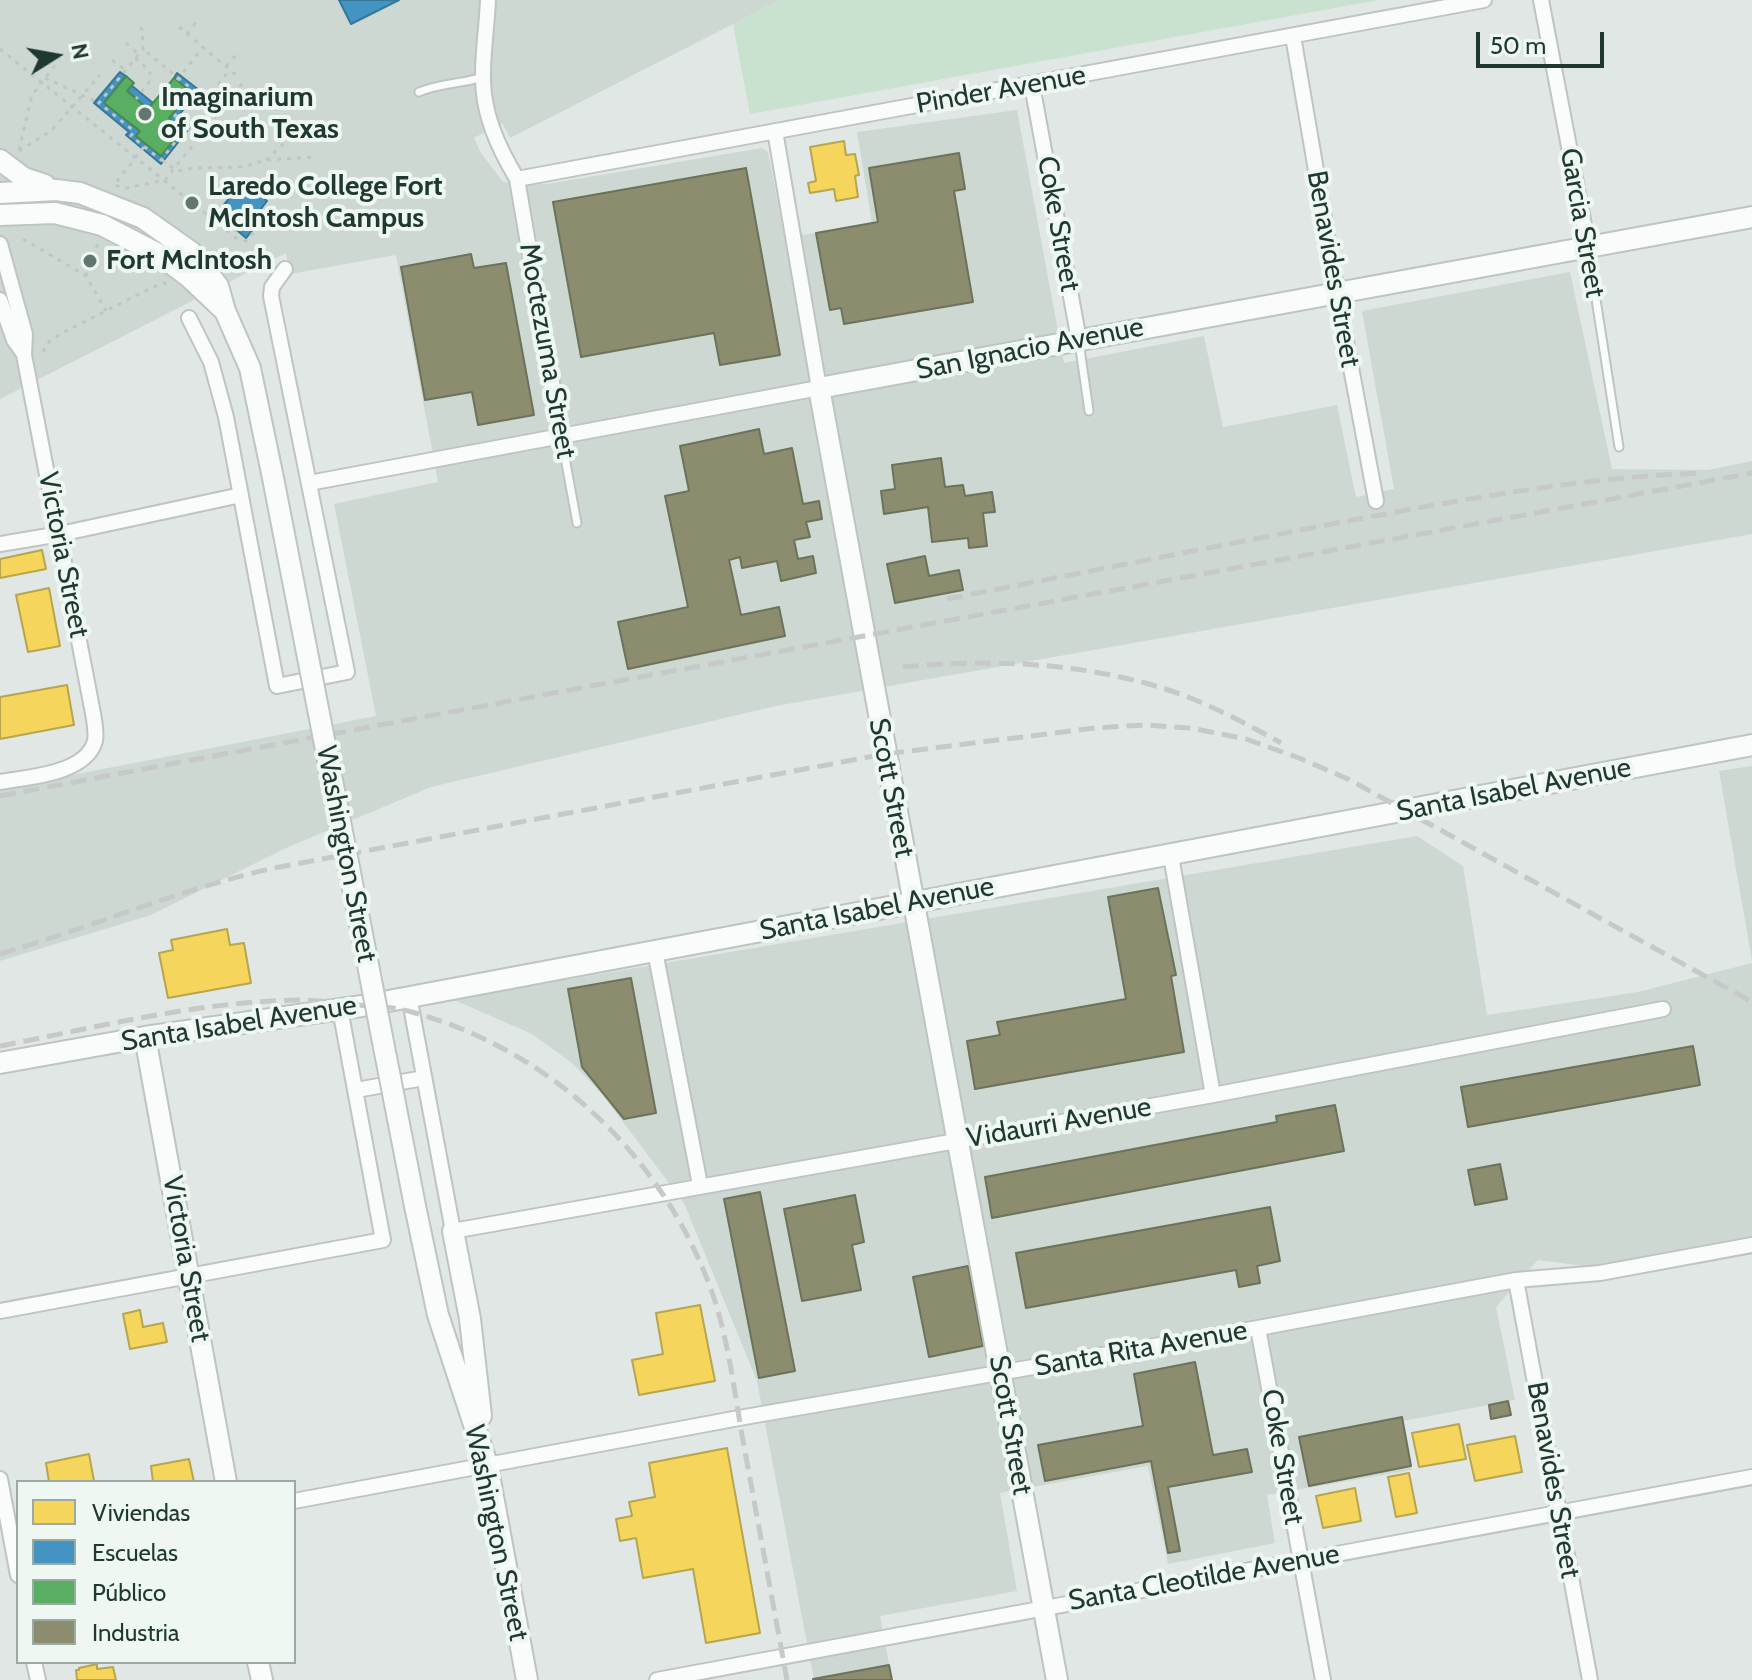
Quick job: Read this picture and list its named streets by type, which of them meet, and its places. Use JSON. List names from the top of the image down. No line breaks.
{"streets":{"main road":["San Ignacio Avenue","Victoria Street","Scott Street","Santa Isabel Avenue","Washington Street"],"street":["Pinder Avenue","Garcia Street","Coke Street","Benavides Street","Moctezuma Street","Vidaurri Avenue","Santa Rita Avenue","Santa Cleotilde Avenue"]},"crossings":[["Pinder Avenue","Coke Street"],["Pinder Avenue","Benavides Street"],["Pinder Avenue","Moctezuma Street"],["Pinder Avenue","Scott Street"],["Garcia Street","San Ignacio Avenue"],["Coke Street","San Ignacio Avenue"],["Coke Street","Santa Rita Avenue"],["Coke Street","Santa Cleotilde Avenue"],["Benavides Street","San Ignacio Avenue"],["Benavides Street","Santa Rita Avenue"],["Benavides Street","Santa Cleotilde Avenue"],["San Ignacio Avenue","Moctezuma Street"],["San Ignacio Avenue","Scott Street"],["Victoria Street","Santa Isabel Avenue"],["Scott Street","Santa Isabel Avenue"],["Scott Street","Vidaurri Avenue"],["Scott Street","Santa Rita Avenue"],["Scott Street","Santa Cleotilde Avenue"],["Washington Street","Santa Rita Avenue"]],"places":["Imaginarium of South Texas","Laredo College Fort McIntosh Campus","Fort McIntosh"],"legend":["Viviendas","Escuelas","Público","Industria"],"scale_bar":"50 m","north":"right"}
